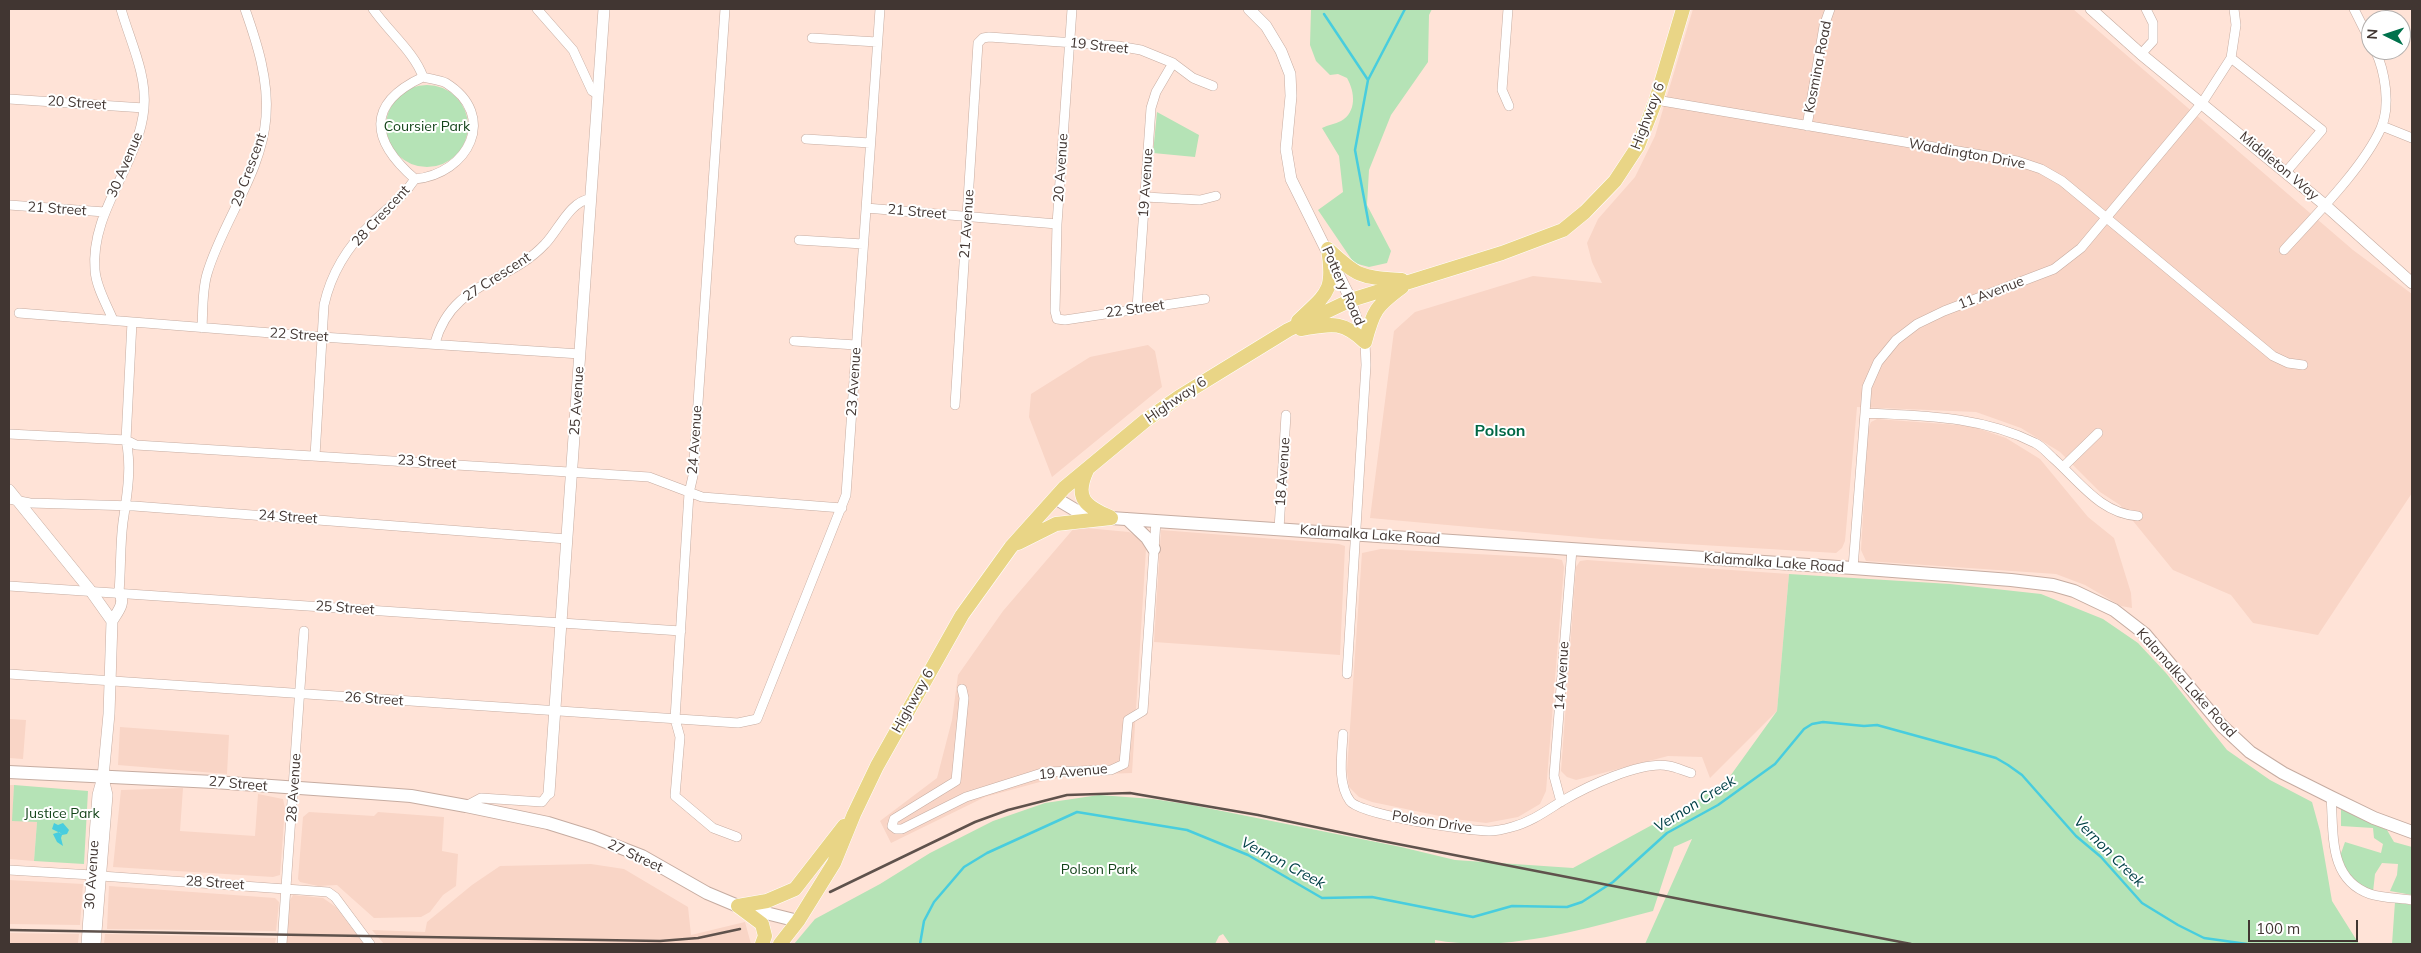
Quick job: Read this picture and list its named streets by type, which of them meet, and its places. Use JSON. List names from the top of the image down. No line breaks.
{"streets":{"main road":["Highway 6","Kalamalka Lake Road","27 Street"],"street":["19 Street","Kosmina Road","20 Street","Waddington Drive","30 Avenue","Middleton Way","20 Avenue","29 Crescent","19 Avenue","21 Street","28 Crescent","21 Avenue","27 Crescent","Pottery Road","11 Avenue","22 Street","23 Avenue","25 Avenue","24 Avenue","23 Street","18 Avenue","24 Street","25 Street","14 Avenue","26 Street","28 Avenue","Polson Drive","28 Street"]},"crossings":[["19 Street","20 Avenue"],["19 Street","19 Avenue"],["19 Street","21 Avenue"],["Kosmina Road","Waddington Drive"],["20 Street","30 Avenue"],["Highway 6","Waddington Drive"],["Highway 6","Pottery Road"],["Highway 6","Kalamalka Lake Road"],["Highway 6","27 Street"],["Waddington Drive","11 Avenue"],["30 Avenue","21 Street"],["30 Avenue","22 Street"],["30 Avenue","25 Street"],["30 Avenue","26 Street"],["30 Avenue","27 Street"],["30 Avenue","28 Street"],["Middleton Way","11 Avenue"],["20 Avenue","21 Street"],["20 Avenue","22 Street"],["29 Crescent","22 Street"],["19 Avenue","22 Street"],["19 Avenue","Kalamalka Lake Road"],["21 Street","21 Avenue"],["21 Street","23 Avenue"],["28 Crescent","22 Street"],["27 Crescent","22 Street"],["27 Crescent","25 Avenue"],["Pottery Road","Kalamalka Lake Road"],["11 Avenue","Kalamalka Lake Road"],["22 Street","25 Avenue"],["23 Avenue","23 Street"],["23 Avenue","26 Street"],["25 Avenue","23 Street"],["25 Avenue","24 Street"],["25 Avenue","25 Street"],["25 Avenue","26 Street"],["25 Avenue","27 Street"],["24 Avenue","23 Street"],["24 Avenue","25 Street"],["24 Avenue","26 Street"],["18 Avenue","Kalamalka Lake Road"],["Kalamalka Lake Road","14 Avenue"],["14 Avenue","Polson Drive"],["26 Street","28 Avenue"],["27 Street","28 Avenue"],["28 Avenue","28 Street"]],"districts":["Polson"],"water":["Vernon Creek"],"parks":["Coursier Park","Justice Park","Polson Park"],"scale_bar":"100 m","north":"left"}
